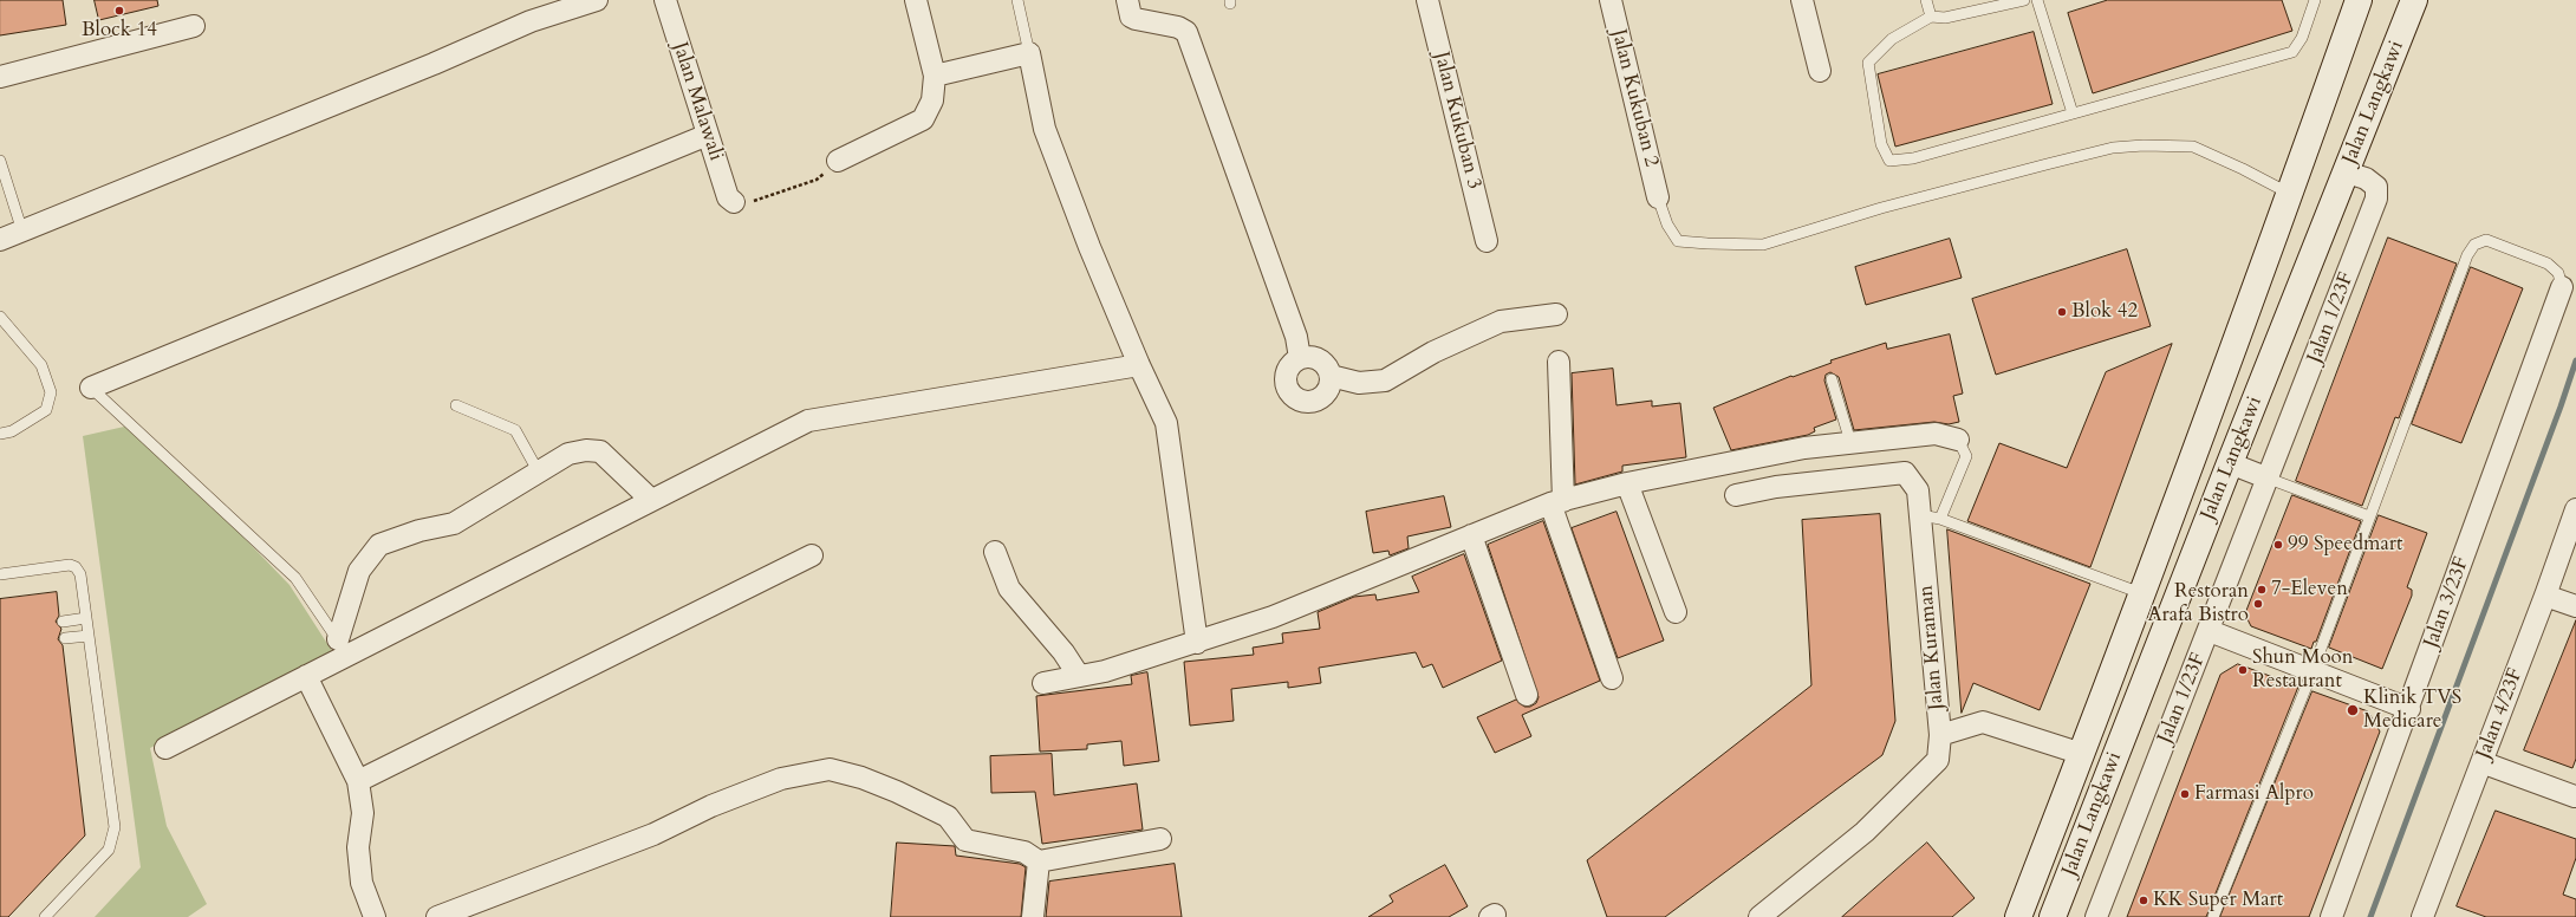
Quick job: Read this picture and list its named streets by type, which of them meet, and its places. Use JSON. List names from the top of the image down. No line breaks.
{"streets":{"street":["Jalan Kukuban 2","Jalan Malawali","Jalan Langkawi","Jalan Kukuban 3","Jalan 1/23F","Jalan 3/23F","Jalan Kuraman","Jalan 4/23F"]},"crossings":[["Jalan Langkawi","Jalan 1/23F"]],"places":["Block 14","Blok 42","99 Speedmart","7-Eleven","Restoran Arafa Bistro","Shun Moon Restaurant","Klinik TVS Medicare","Farmasi Alpro","KK Super Mart"]}
